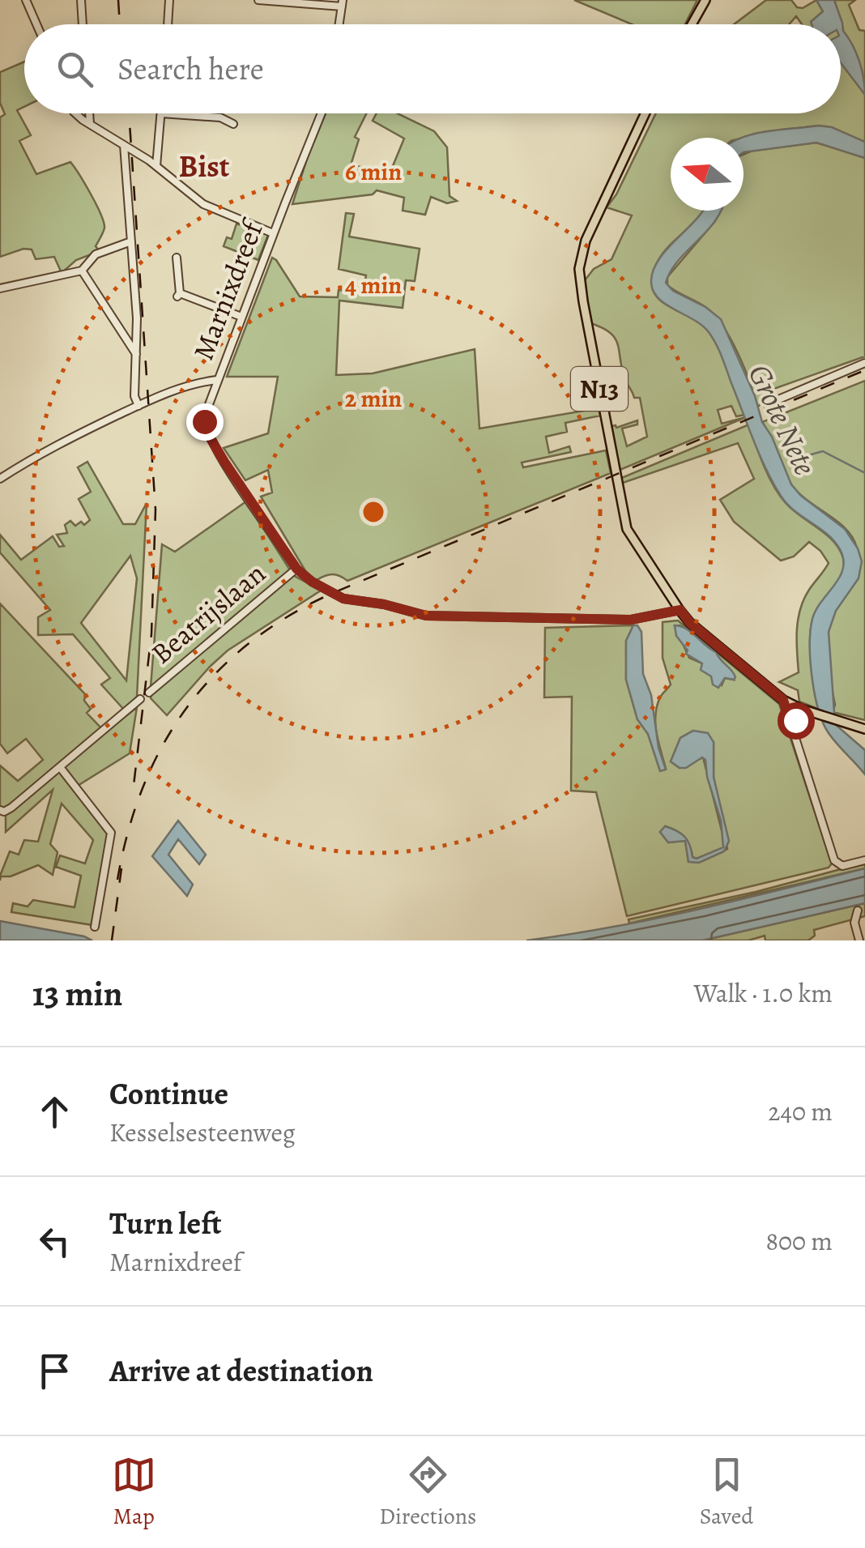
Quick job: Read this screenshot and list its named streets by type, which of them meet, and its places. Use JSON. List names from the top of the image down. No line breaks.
{"streets":{"main road":["N13"],"street":["Marnixdreef","Beatrijslaan"]},"crossings":[["Marnixdreef","N13"],["Marnixdreef","Beatrijslaan"]],"districts":["Bist"],"water":["Grote Nete"],"north":"left","page":{"search":"Search here","heading":["13 min","Walk · 1.0 km"],"list":[["Continue","Kesselsesteenweg","240 m"],["Turn left","Marnixdreef","800 m"],"Arrive at destination"],"nav":["Map","Directions","Saved"]},"rings":["6 min","4 min","2 min"]}
